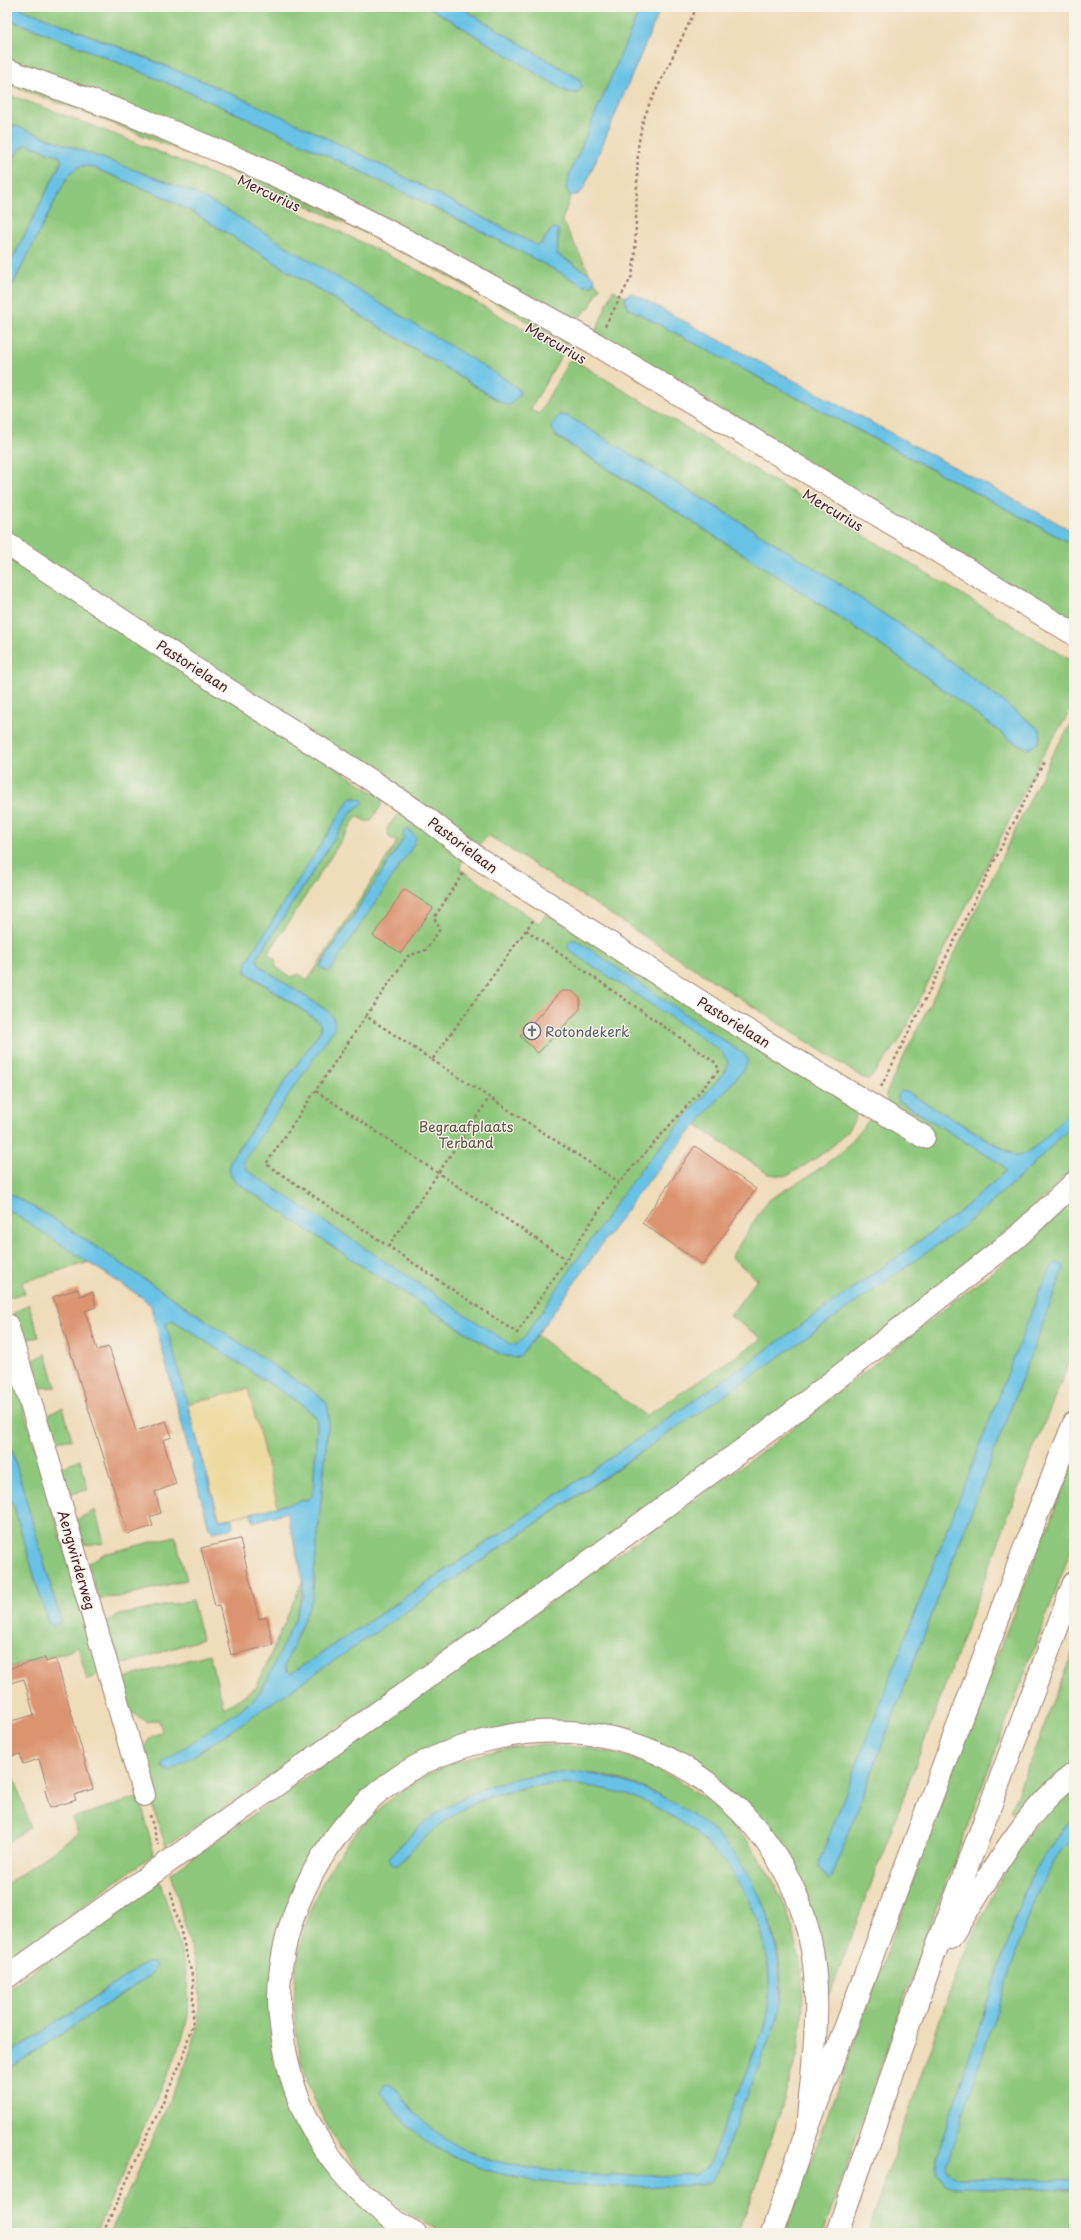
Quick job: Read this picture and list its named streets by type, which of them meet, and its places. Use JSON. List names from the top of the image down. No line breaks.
{"streets":{"main road":["Mercurius","Pastorielaan","Aengwirderweg"]},"parks":["Begraafplaats Terband"],"places":{"church":["Rotondekerk"]}}
